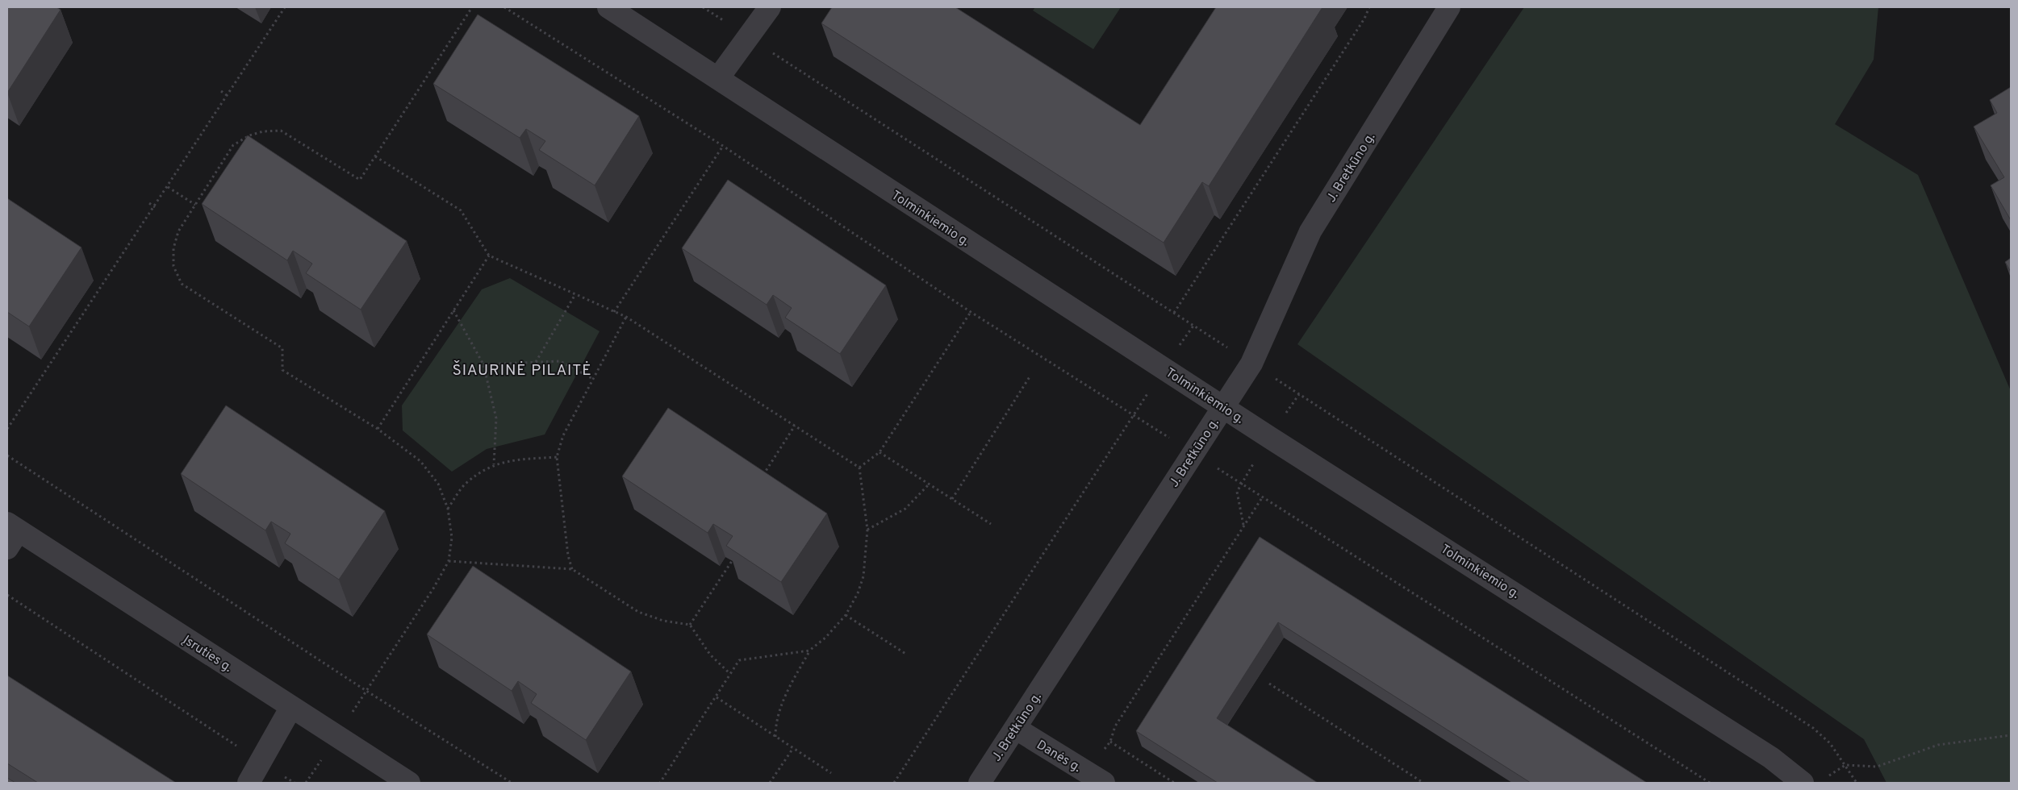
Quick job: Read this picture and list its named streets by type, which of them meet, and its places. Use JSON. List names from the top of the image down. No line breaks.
{"streets":{"street":["J. Bretkūno g.","Tolminkiemio g.","Įsruties g.","Danės g."]},"crossings":[["J. Bretkūno g.","Tolminkiemio g."],["J. Bretkūno g.","Danės g."]],"districts":["ŠIAURINĖ PILAITĖ"]}
